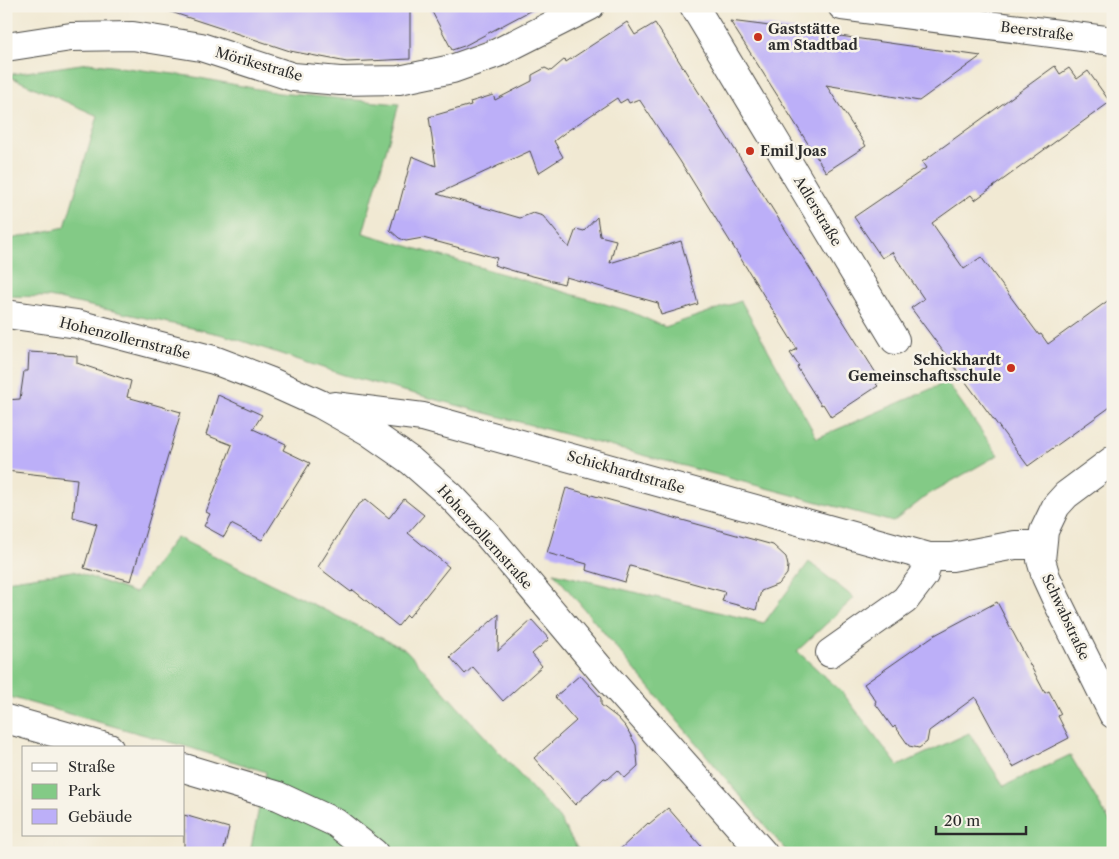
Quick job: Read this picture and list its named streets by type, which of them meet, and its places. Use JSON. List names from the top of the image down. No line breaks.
{"streets":{"street":["Beerstraße","Mörikestraße","Adlerstraße","Hohenzollernstraße","Schickhardtstraße","Schwabstraße"]},"crossings":[["Hohenzollernstraße","Schickhardtstraße"],["Schickhardtstraße","Schwabstraße"]],"places":["Gaststätte am Stadtbad","Emil Joas","Schickhardt Gemeinschaftsschule"],"legend":["Straße","Park","Gebäude"],"scale_bar":"20 m"}
